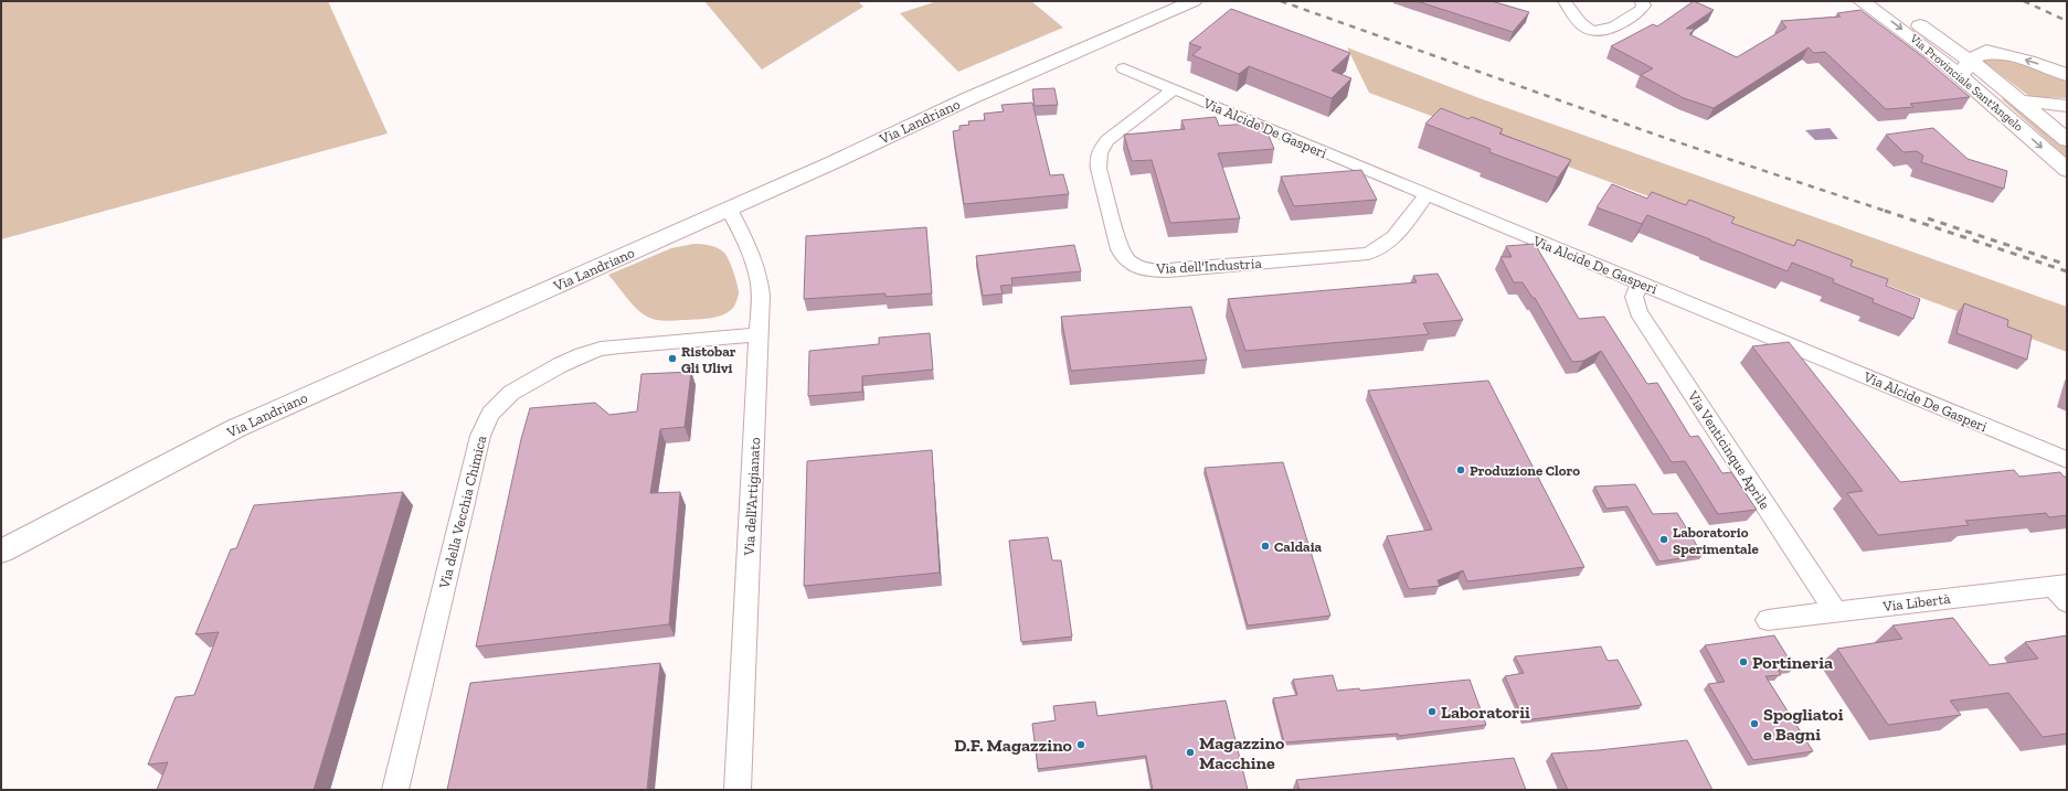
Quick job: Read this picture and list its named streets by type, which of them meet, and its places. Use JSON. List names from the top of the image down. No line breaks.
{"streets":{"street":["Via Provinciale Sant'Angelo","Via Landriano","Via Alcide De Gasperi","Via dell'Industria","Via Venticinque Aprile","Via dell'Artigianato","Via della Vecchia Chimica","Via Libertà"]},"crossings":[["Via Landriano","Via dell'Artigianato"],["Via Alcide De Gasperi","Via dell'Industria"],["Via Alcide De Gasperi","Via Venticinque Aprile"],["Via Venticinque Aprile","Via Libertà"],["Via dell'Artigianato","Via della Vecchia Chimica"]],"places":["Ristobar Gli Ulivi","Produzione Cloro","Laboratorio Sperimentale","Caldaia","Portineria","Laboratorii","Spogliatoi e Bagni","D.F. Magazzino","Magazzino Macchine"]}
